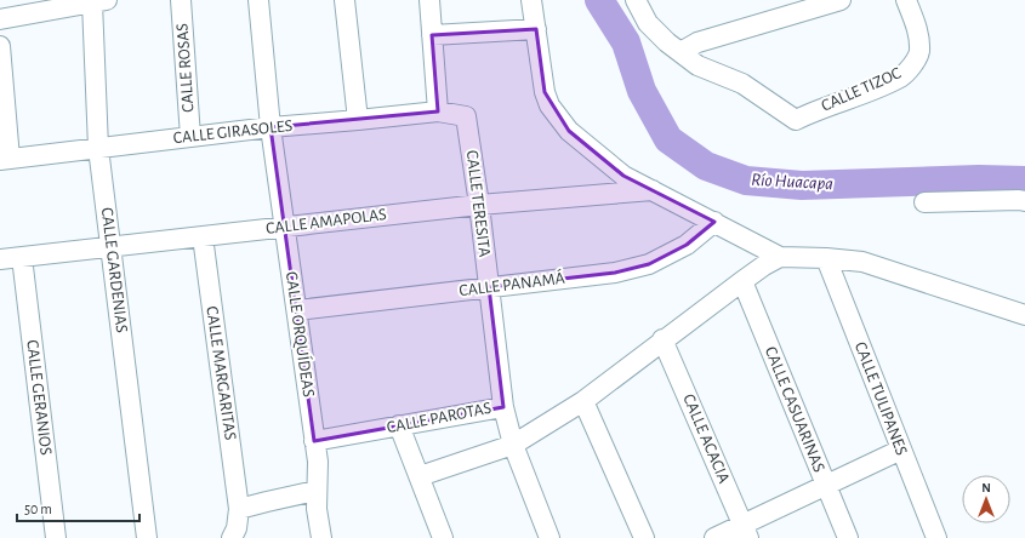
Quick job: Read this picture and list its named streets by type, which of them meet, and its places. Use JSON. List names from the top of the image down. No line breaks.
{"streets":{"street":["CALLE ROSAS","CALLE TIZOC","CALLE GIRASOLES","CALLE TERESITA","CALLE AMAPOLAS","CALLE GARDENIAS","CALLE PANAMÁ","CALLE ORQUÍDEAS","CALLE MARGARITAS","CALLE GERANIOS","CALLE TULIPANES","CALLE CASUARINAS","CALLE PAROTAS","CALLE ACACIA"]},"crossings":[["CALLE ROSAS","CALLE GIRASOLES"],["CALLE GIRASOLES","CALLE TERESITA"],["CALLE GIRASOLES","CALLE GARDENIAS"],["CALLE GIRASOLES","CALLE ORQUÍDEAS"],["CALLE TERESITA","CALLE AMAPOLAS"],["CALLE TERESITA","CALLE PANAMÁ"],["CALLE TERESITA","CALLE PAROTAS"],["CALLE AMAPOLAS","CALLE GARDENIAS"],["CALLE AMAPOLAS","CALLE ORQUÍDEAS"],["CALLE AMAPOLAS","CALLE MARGARITAS"],["CALLE AMAPOLAS","CALLE GERANIOS"],["CALLE PANAMÁ","CALLE ORQUÍDEAS"],["CALLE ORQUÍDEAS","CALLE PAROTAS"]],"water":["Río Huacapa"],"scale_bar":"50 m","north":"top"}
